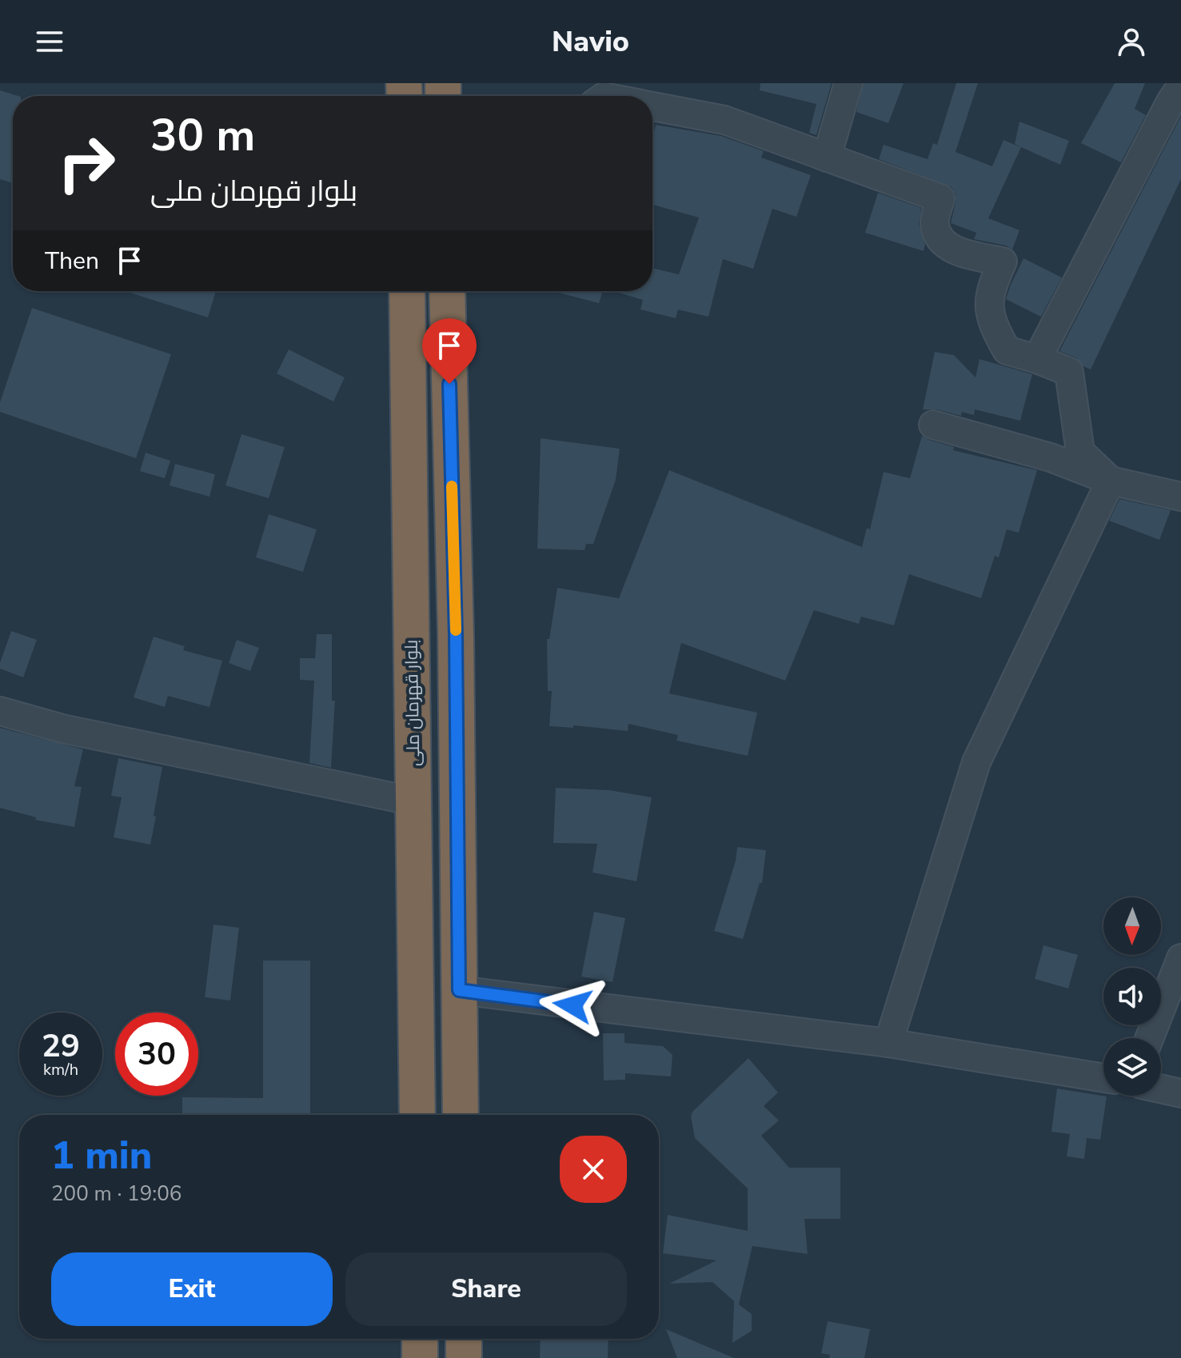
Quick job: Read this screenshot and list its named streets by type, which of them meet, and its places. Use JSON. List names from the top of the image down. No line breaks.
{"streets":{"highway":["بلوار قهرمان ملی"]},"north":"bottom","page":{"header":"Navio","turn":["30 m","بلوار قهرمان ملی"],"then":"Then","speed":"29 km/h","limit":"30","heading":["1 min","200 m · 19:06"],"buttons":["Exit","Share"]}}
